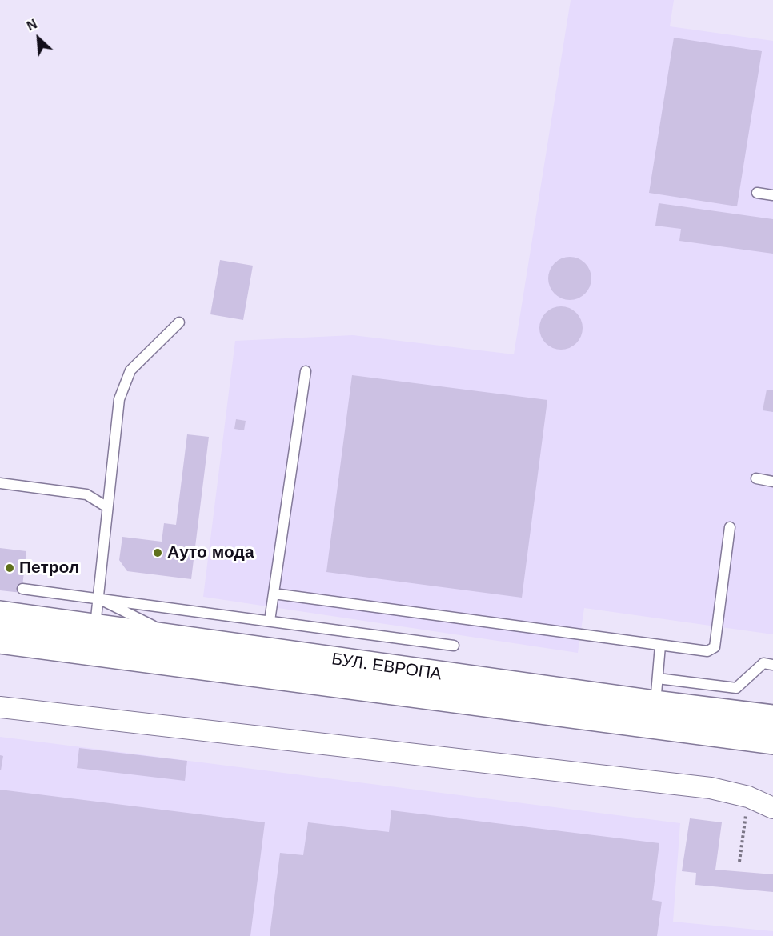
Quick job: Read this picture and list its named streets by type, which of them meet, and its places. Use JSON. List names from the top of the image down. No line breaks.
{"streets":{"main road":["БУЛ. ЕВРОПА"]},"places":["Ауто мода","Петрол"],"north":"top left"}
